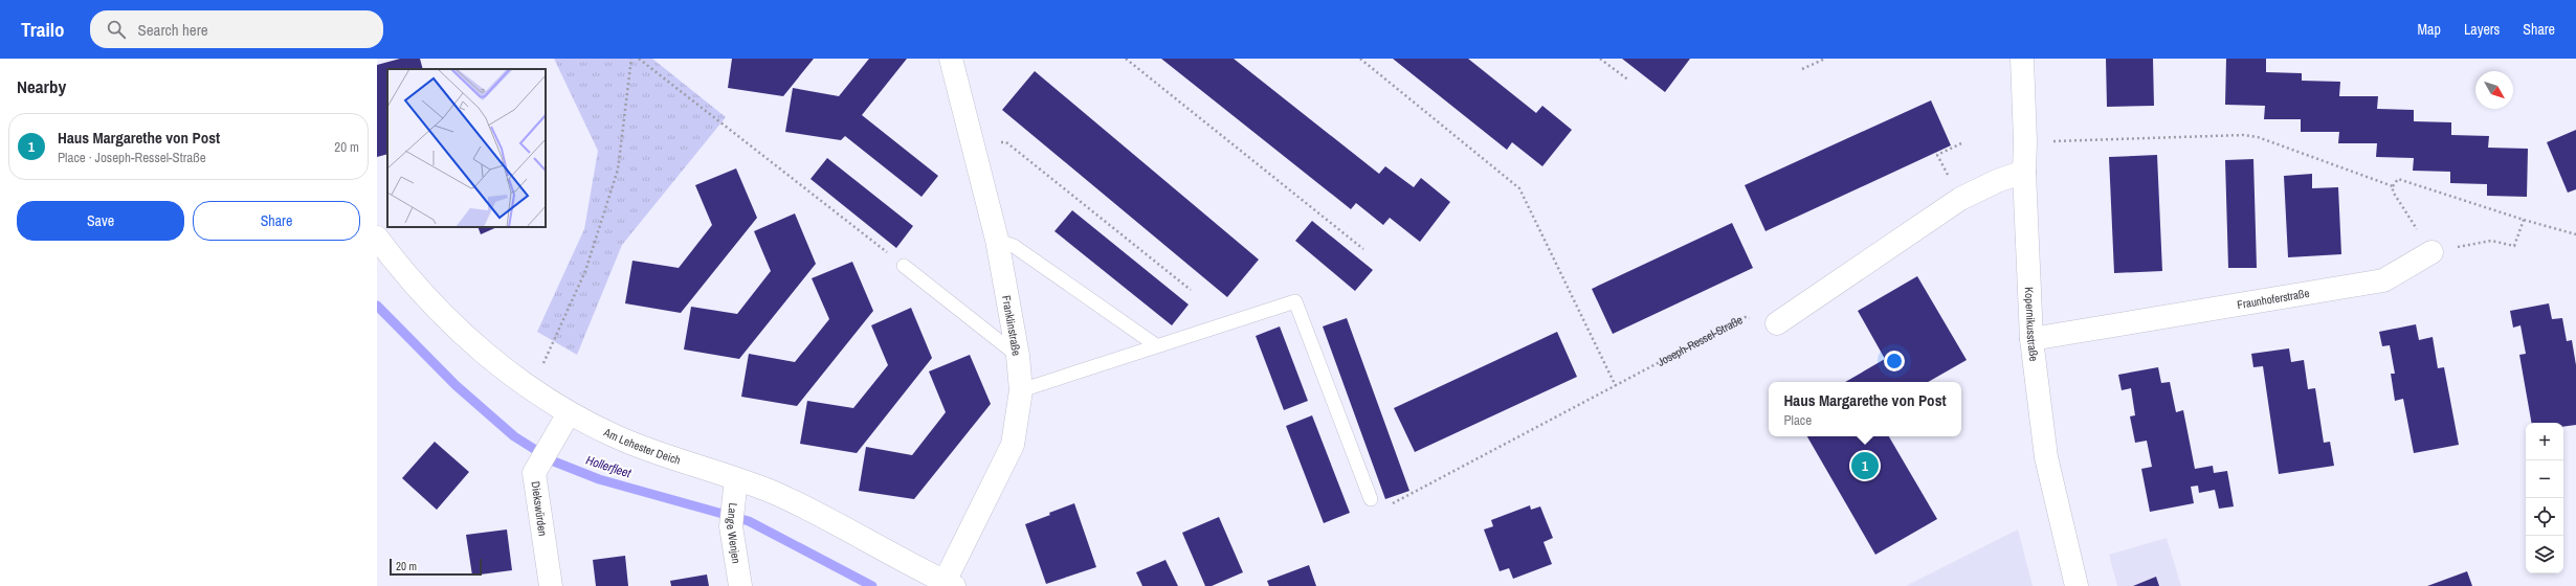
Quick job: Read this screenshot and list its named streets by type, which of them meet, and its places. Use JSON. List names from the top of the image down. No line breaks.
{"streets":{"street":["Fraunhoferstraße","Kopernikusstraße","Franklinstraße","Am Lehester Deich","Diekswürden","Lange Wenjen"],"path":["Joseph-Ressel-Straße"]},"crossings":[["Fraunhoferstraße","Kopernikusstraße"],["Franklinstraße","Am Lehester Deich"],["Am Lehester Deich","Diekswürden"],["Am Lehester Deich","Lange Wenjen"]],"water":["Hollerfleet"],"scale_bar":"20 m","north":"bottom right","page":{"header":"Trailo","search":"Search here","nav":["Map","Layers","Share"],"heading":"Nearby","list":[{"mark":"1","name":"Haus Margarethe von Post","note":"Place · Joseph-Ressel-Straße","value":"20 m"}],"buttons":["Save","Share"],"popup":["Haus Margarethe von Post","Place"],"map_buttons":["+","−"],"pins":"1","scale":"20 m"}}
